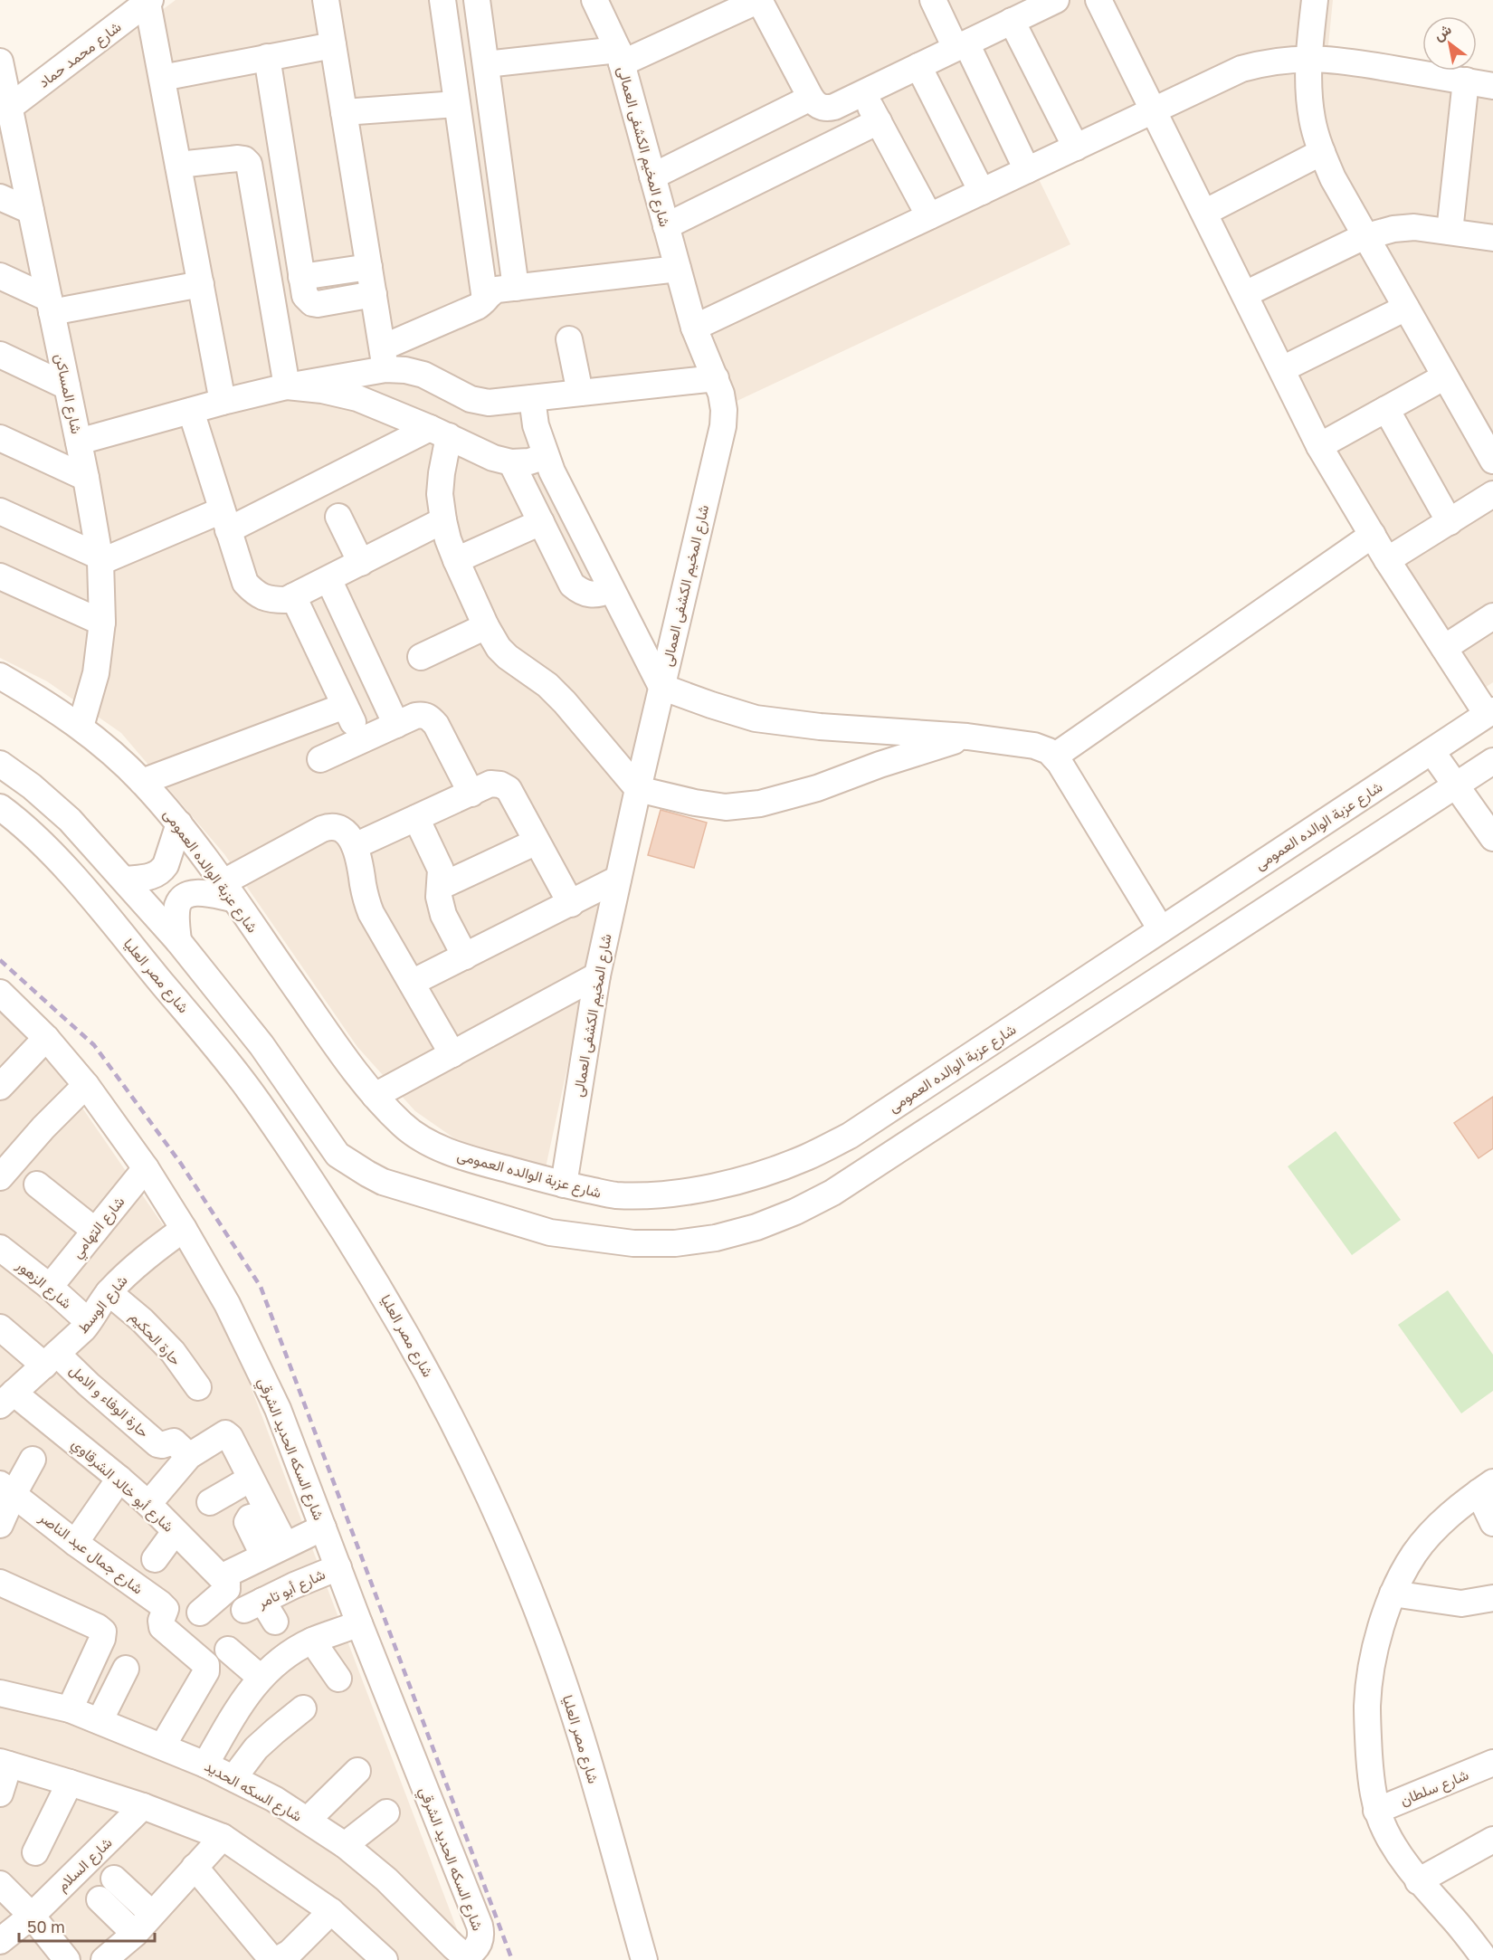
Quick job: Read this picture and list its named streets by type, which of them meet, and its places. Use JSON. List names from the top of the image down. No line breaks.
{"streets":{"street":["شارع محمد حماد","شارع المخيم الكشفى العمالى","شارع المساكن","شارع عزبة الوالده العمومى","شارع مصر العليا","شارع التهامي","شارع الزهور","شارع الوسط","حارة الحكيم","حارة الوفاء و الامل","شارع السكه الحديد الشرقي","شارع أبو خالد الشرقاوي","شارع جمال عبد الناصر","شارع أبو تامر","شارع سلطان","شارع السكه الحديد","شارع السلام"]},"crossings":[["شارع محمد حماد","شارع المساكن"],["شارع المخيم الكشفى العمالى","شارع عزبة الوالده العمومى"],["شارع المساكن","شارع عزبة الوالده العمومى"],["شارع التهامي","شارع الزهور"],["شارع التهامي","شارع السكه الحديد الشرقي"],["شارع الزهور","شارع الوسط"],["شارع الوسط","حارة الحكيم"],["شارع الوسط","حارة الوفاء و الامل"],["شارع الوسط","شارع السكه الحديد الشرقي"],["شارع الوسط","شارع أبو خالد الشرقاوي"],["شارع السكه الحديد الشرقي","شارع أبو تامر"],["شارع السكه الحديد الشرقي","شارع السكه الحديد"],["شارع جمال عبد الناصر","شارع السكه الحديد"]],"scale_bar":"50 m","north":"top left"}
